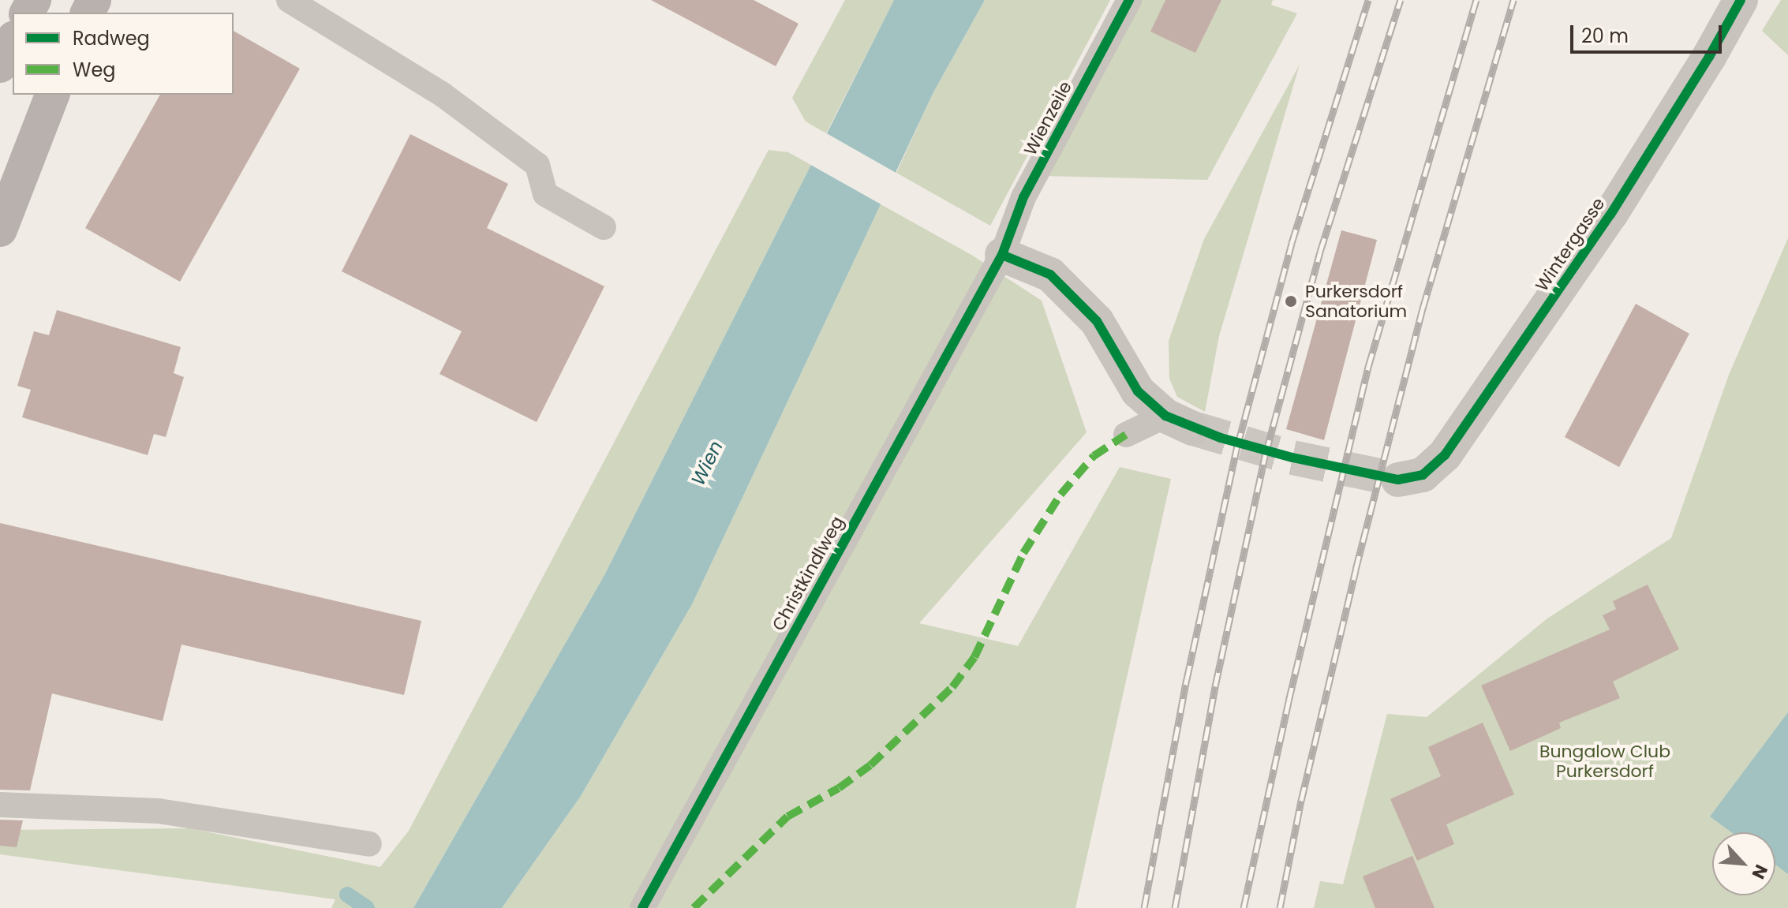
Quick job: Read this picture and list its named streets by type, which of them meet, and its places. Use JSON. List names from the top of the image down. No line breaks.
{"streets":{"street":["Wintergasse"],"lane":["Wienzeile","Christkindlweg"]},"crossings":[["Wienzeile","Christkindlweg"]],"water":["Wien"],"parks":["Bungalow Club Purkersdorf"],"places":["Purkersdorf Sanatorium"],"legend":["Radweg","Weg"],"scale_bar":"20 m","north":"bottom right"}
